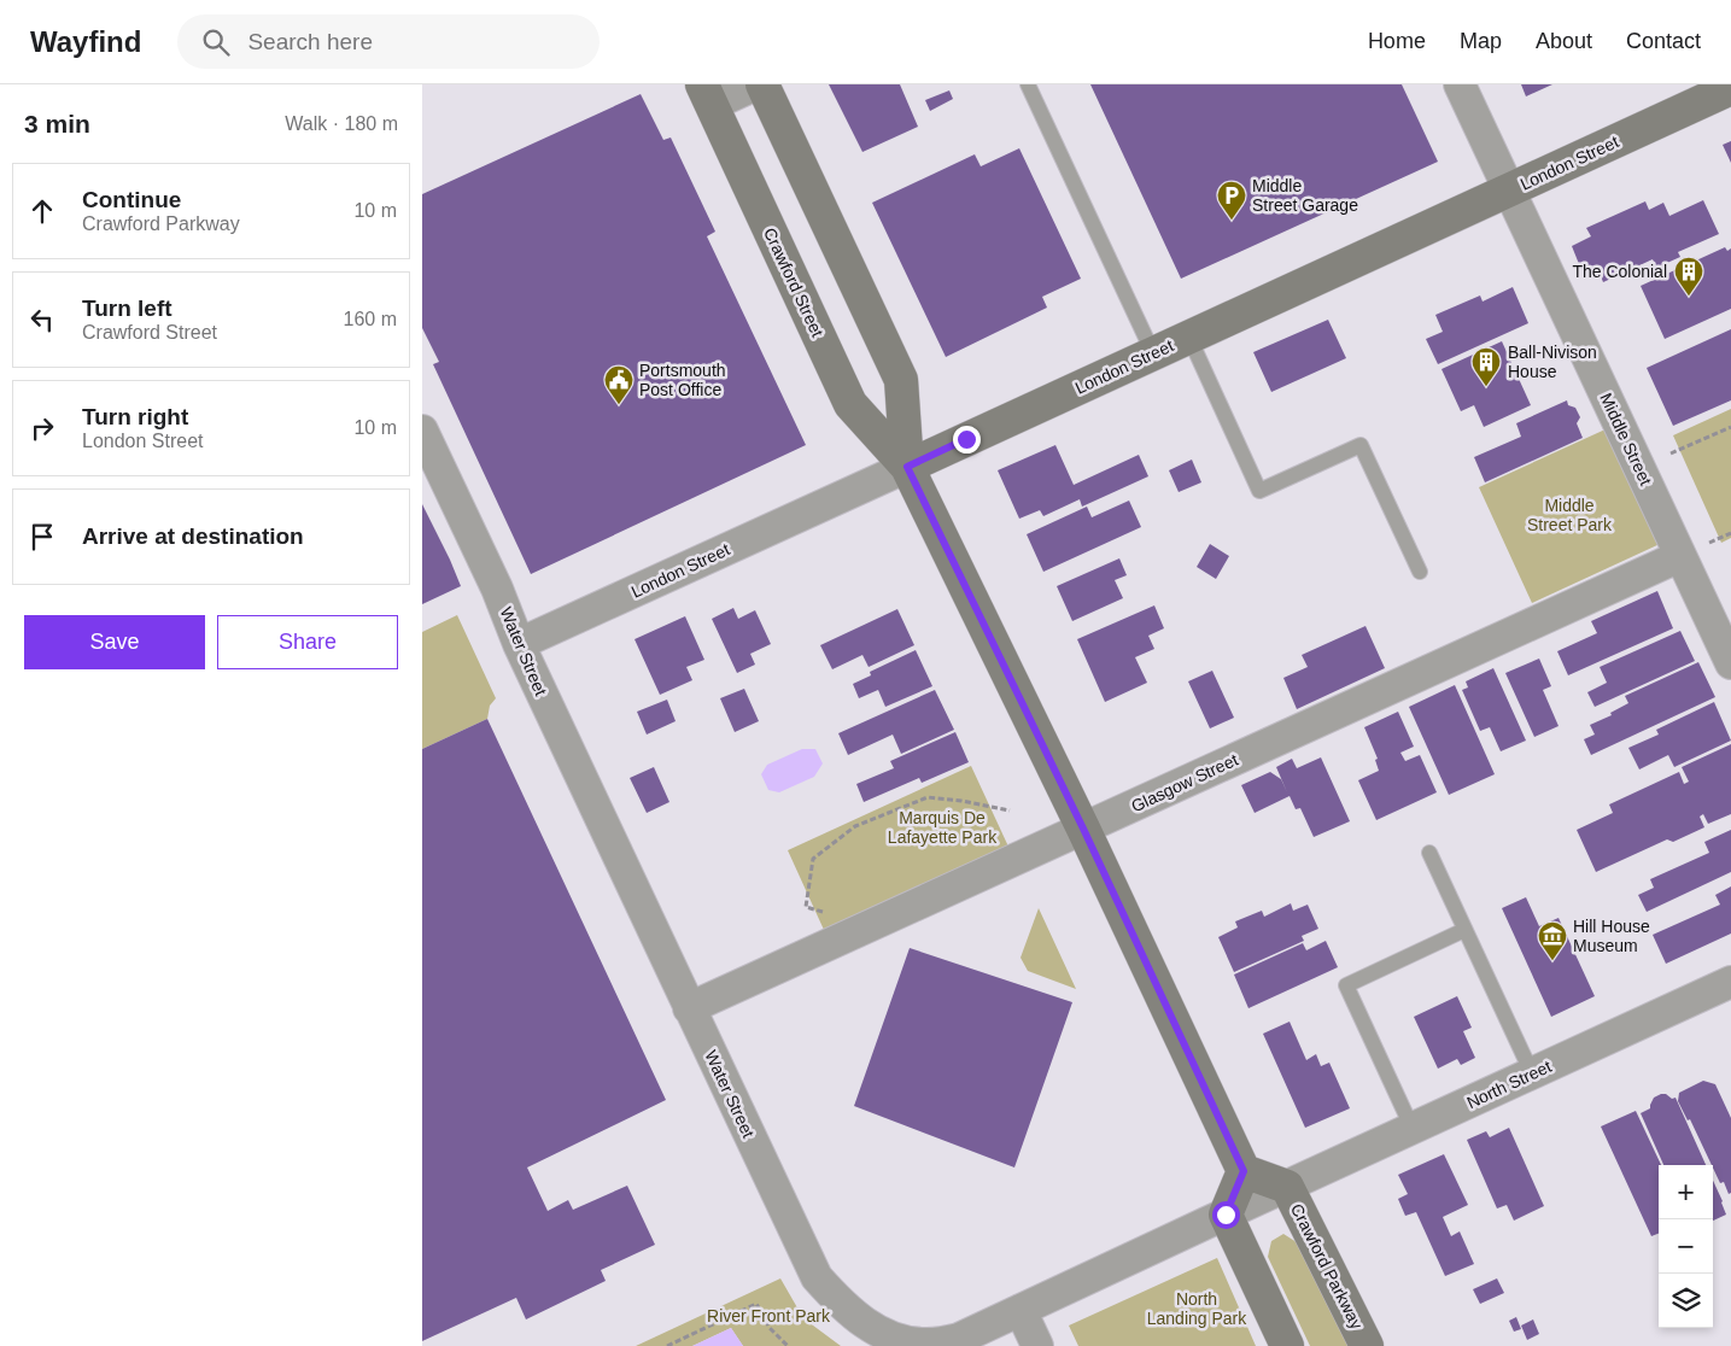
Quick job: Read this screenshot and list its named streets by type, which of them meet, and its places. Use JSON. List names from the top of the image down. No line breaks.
{"streets":{"main road":["London Street","Crawford Street","Crawford Parkway"],"street":["Middle Street","Water Street","Glasgow Street","North Street"]},"crossings":[["London Street","Crawford Street"],["London Street","Middle Street"],["London Street","Water Street"],["Crawford Street","Glasgow Street"],["Middle Street","Glasgow Street"],["Water Street","Glasgow Street"],["Water Street","North Street"],["Water Street","Crawford Parkway"],["North Street","Crawford Parkway"]],"parks":["Middle Street Park","Marquis De Lafayette Park","North Landing Park","River Front Park"],"places":{"parking":["Middle Street Garage"],"building":["The Colonial","Ball-Nivison House"],"public building":["Portsmouth Post Office"],"museum":["Hill House Museum"]},"page":{"header":"Wayfind","search":"Search here","nav":["Home","Map","About","Contact"],"heading":["3 min","Walk · 180 m"],"list":[["Continue","Crawford Parkway","10 m"],["Turn left","Crawford Street","160 m"],["Turn right","London Street","10 m"],"Arrive at destination"],"buttons":["Save","Share"],"map_buttons":["+","−"]}}
